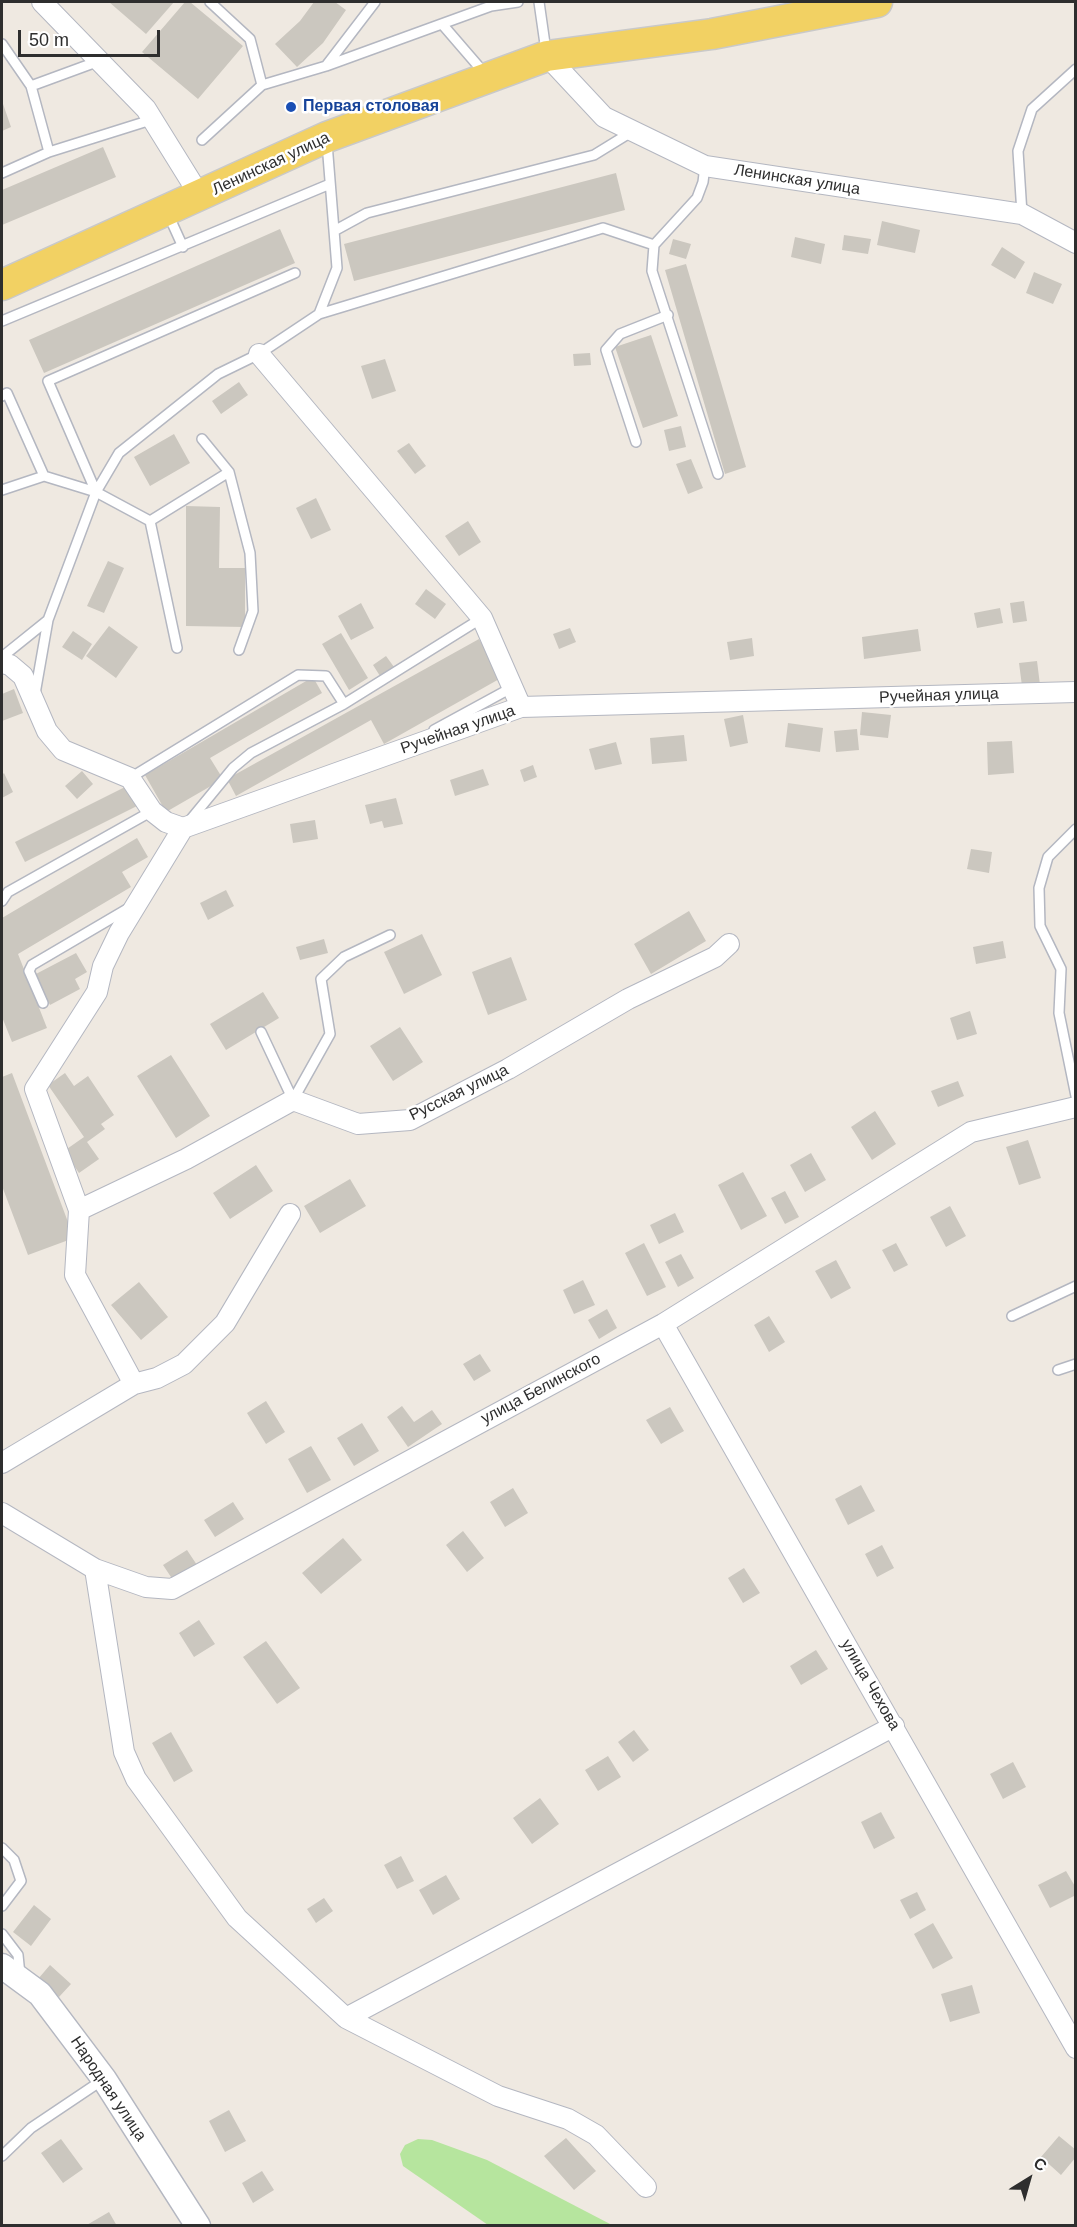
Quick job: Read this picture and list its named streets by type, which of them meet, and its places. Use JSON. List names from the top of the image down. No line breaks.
{"streets":{"main road":["Ленинская улица"],"street":["Ручейная улица","Русская улица","улица Белинского","улица Чехова","Народная улица"]},"crossings":[["улица Белинского","улица Чехова"]],"places":["Первая столовая"],"scale_bar":"50 m","north":"top right"}
